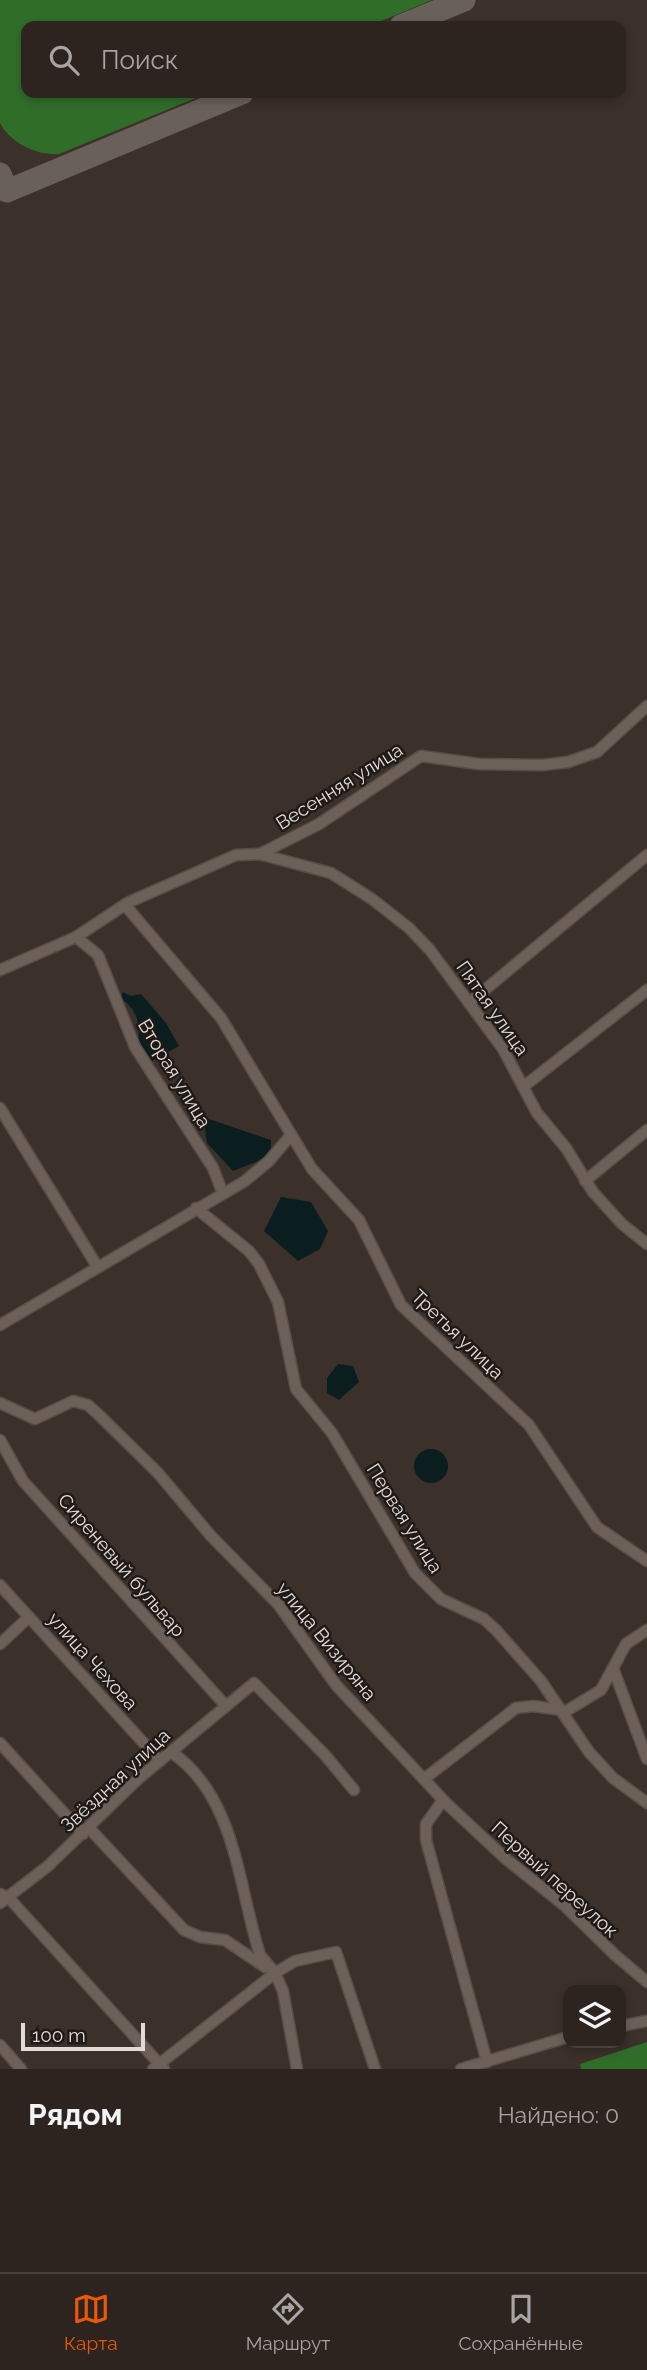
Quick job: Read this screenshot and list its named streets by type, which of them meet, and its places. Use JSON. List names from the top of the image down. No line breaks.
{"streets":{"street":["Весенняя улица","Пятая улица","Вторая улица","Третья улица","Первая улица","Сиреневый бульвар","улица Визиряна","улица Чехова","Звёздная улица","Первый переулок"]},"crossings":[["Весенняя улица","Пятая улица"],["Весенняя улица","Вторая улица"],["Весенняя улица","Третья улица"],["Сиреневый бульвар","Звёздная улица"],["улица Визиряна","Первый переулок"],["улица Чехова","Звёздная улица"]],"scale_bar":"100 m","page":{"search":"Поиск","scale":"100 m","heading":["Рядом","Найдено: 0"],"nav":["Карта","Маршрут","Сохранённые"]}}
